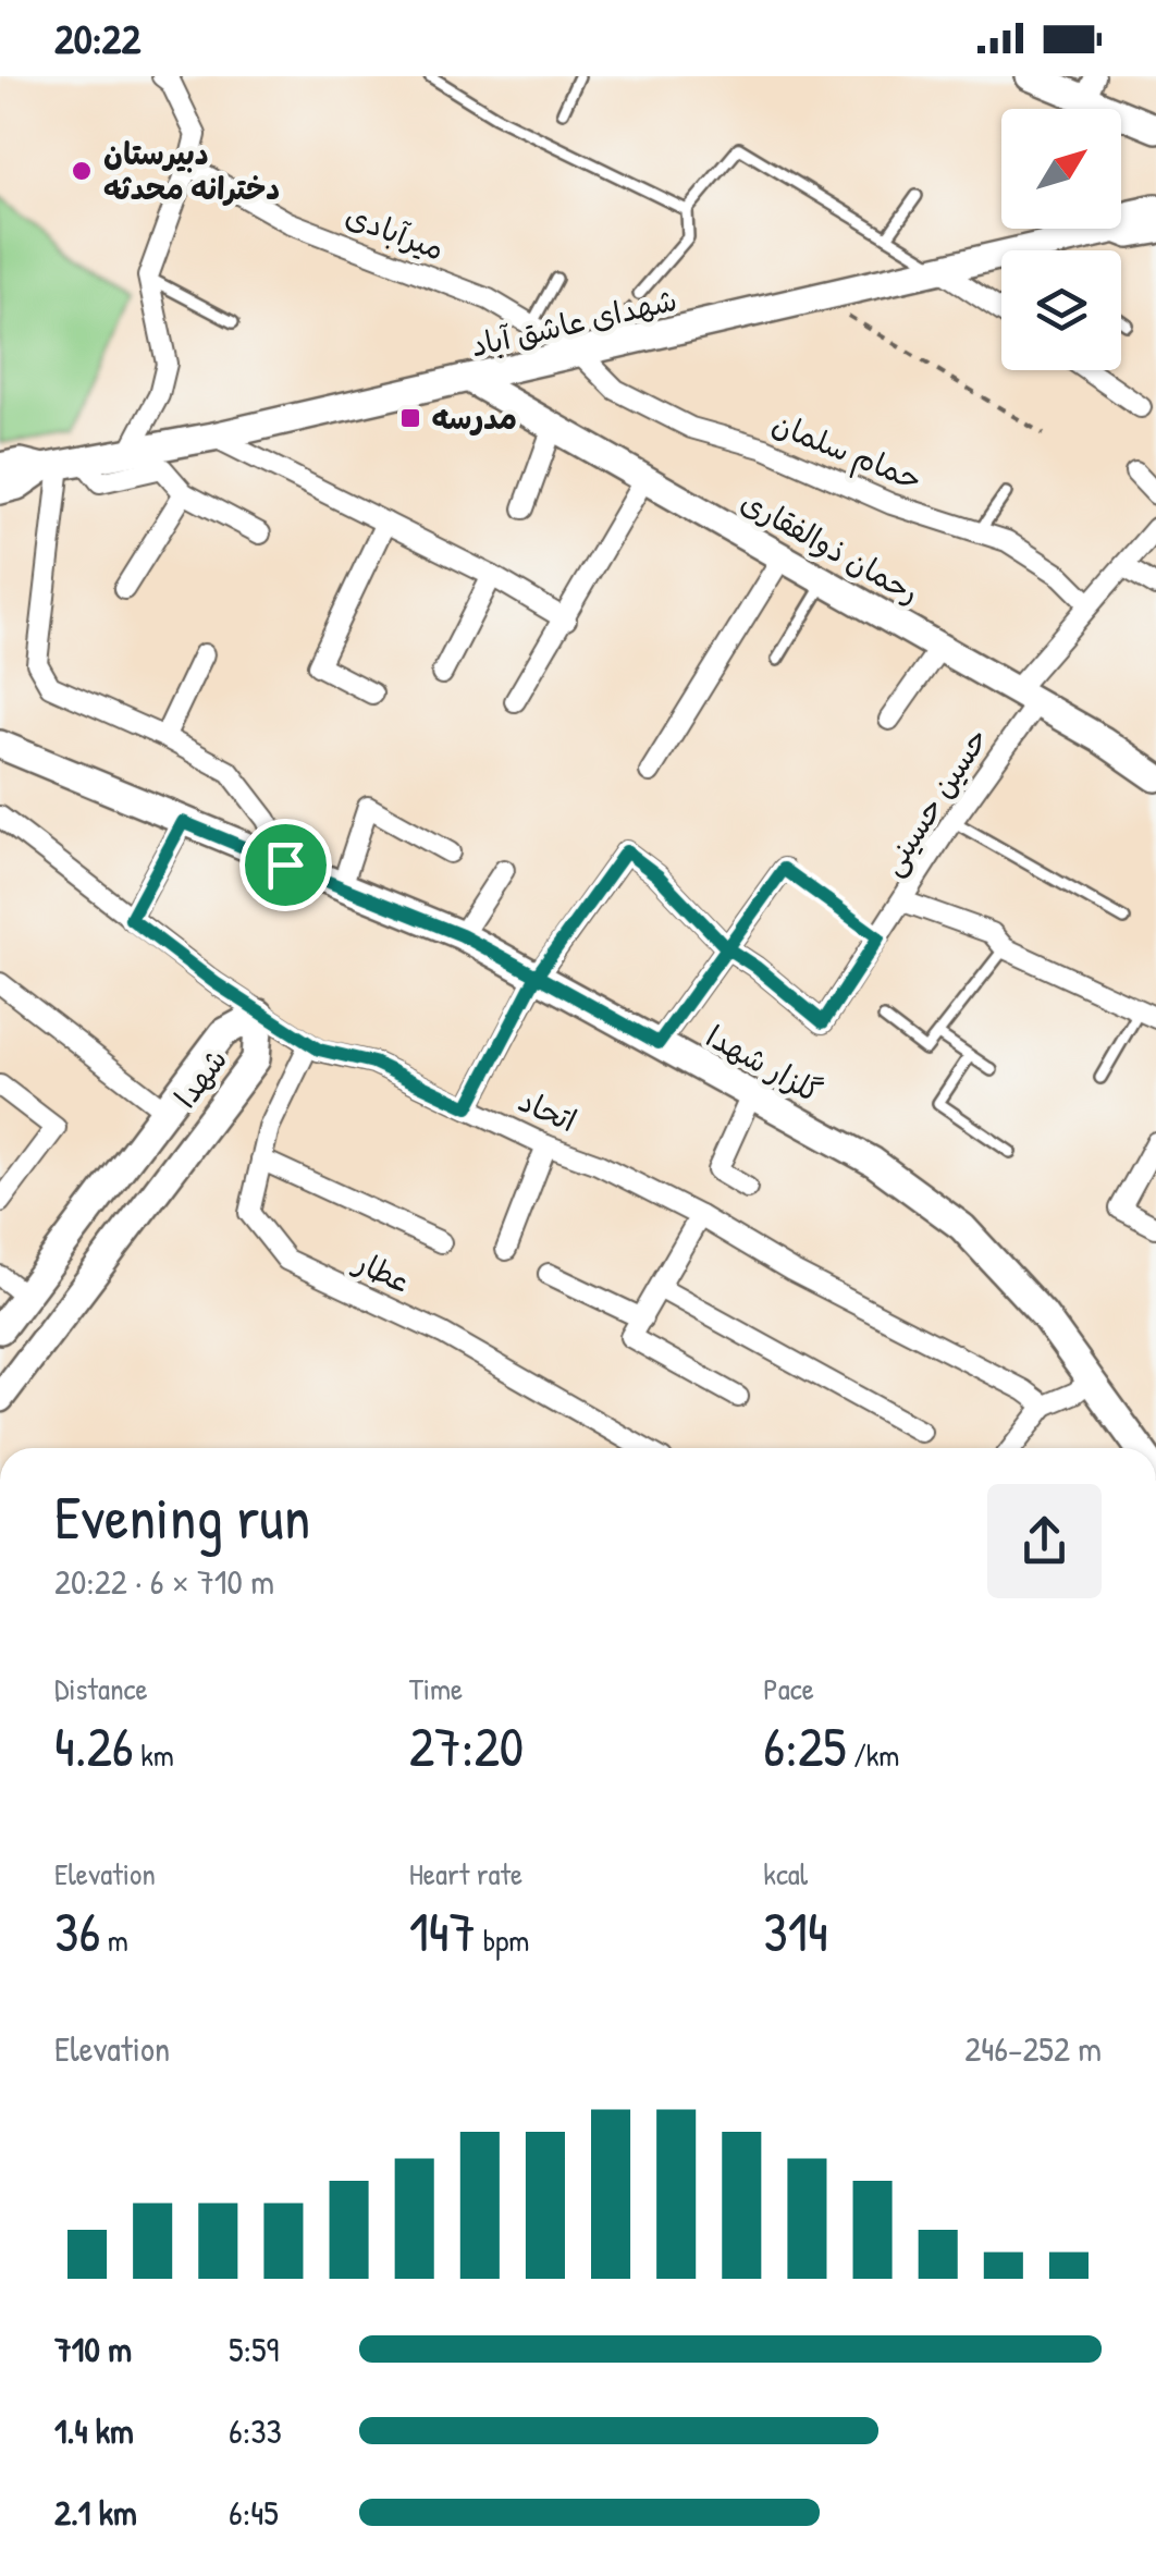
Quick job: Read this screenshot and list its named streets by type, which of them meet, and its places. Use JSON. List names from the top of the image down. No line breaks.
{"streets":{"street":["میرآبادی","شهدای عاشق آباد","حمام سلمان","رحمان ذوالفقاری","حسین حسینی","گلزار شهدا","شهدا","اتحاد","عطار"]},"crossings":[["میرآبادی","شهدای عاشق آباد"],["میرآبادی","حمام سلمان"],["شهدای عاشق آباد","حمام سلمان"],["شهدای عاشق آباد","رحمان ذوالفقاری"],["حمام سلمان","حسین حسینی"],["رحمان ذوالفقاری","حسین حسینی"],["حسین حسینی","گلزار شهدا"],["شهدا","اتحاد"],["اتحاد","عطار"]],"places":{"other":["دبیرستان دخترانه محدثه"],"transit":["مدرسه"]},"north":"top right","page":{"status":"20:22","heading":["Evening run","20:22 · 6 × 710 m"],"stats":[["Distance","4.26 km"],["Time","27:20"],["Pace","6:25 /km"],["Elevation","36 m"],["Heart rate","147 bpm"],["kcal","314"]],"chart":["Elevation","246–252 m"],"list":[{"name":"710 m","note":"5:59"},{"name":"1.4 km","note":"6:33"},{"name":"2.1 km","note":"6:45"}]}}
